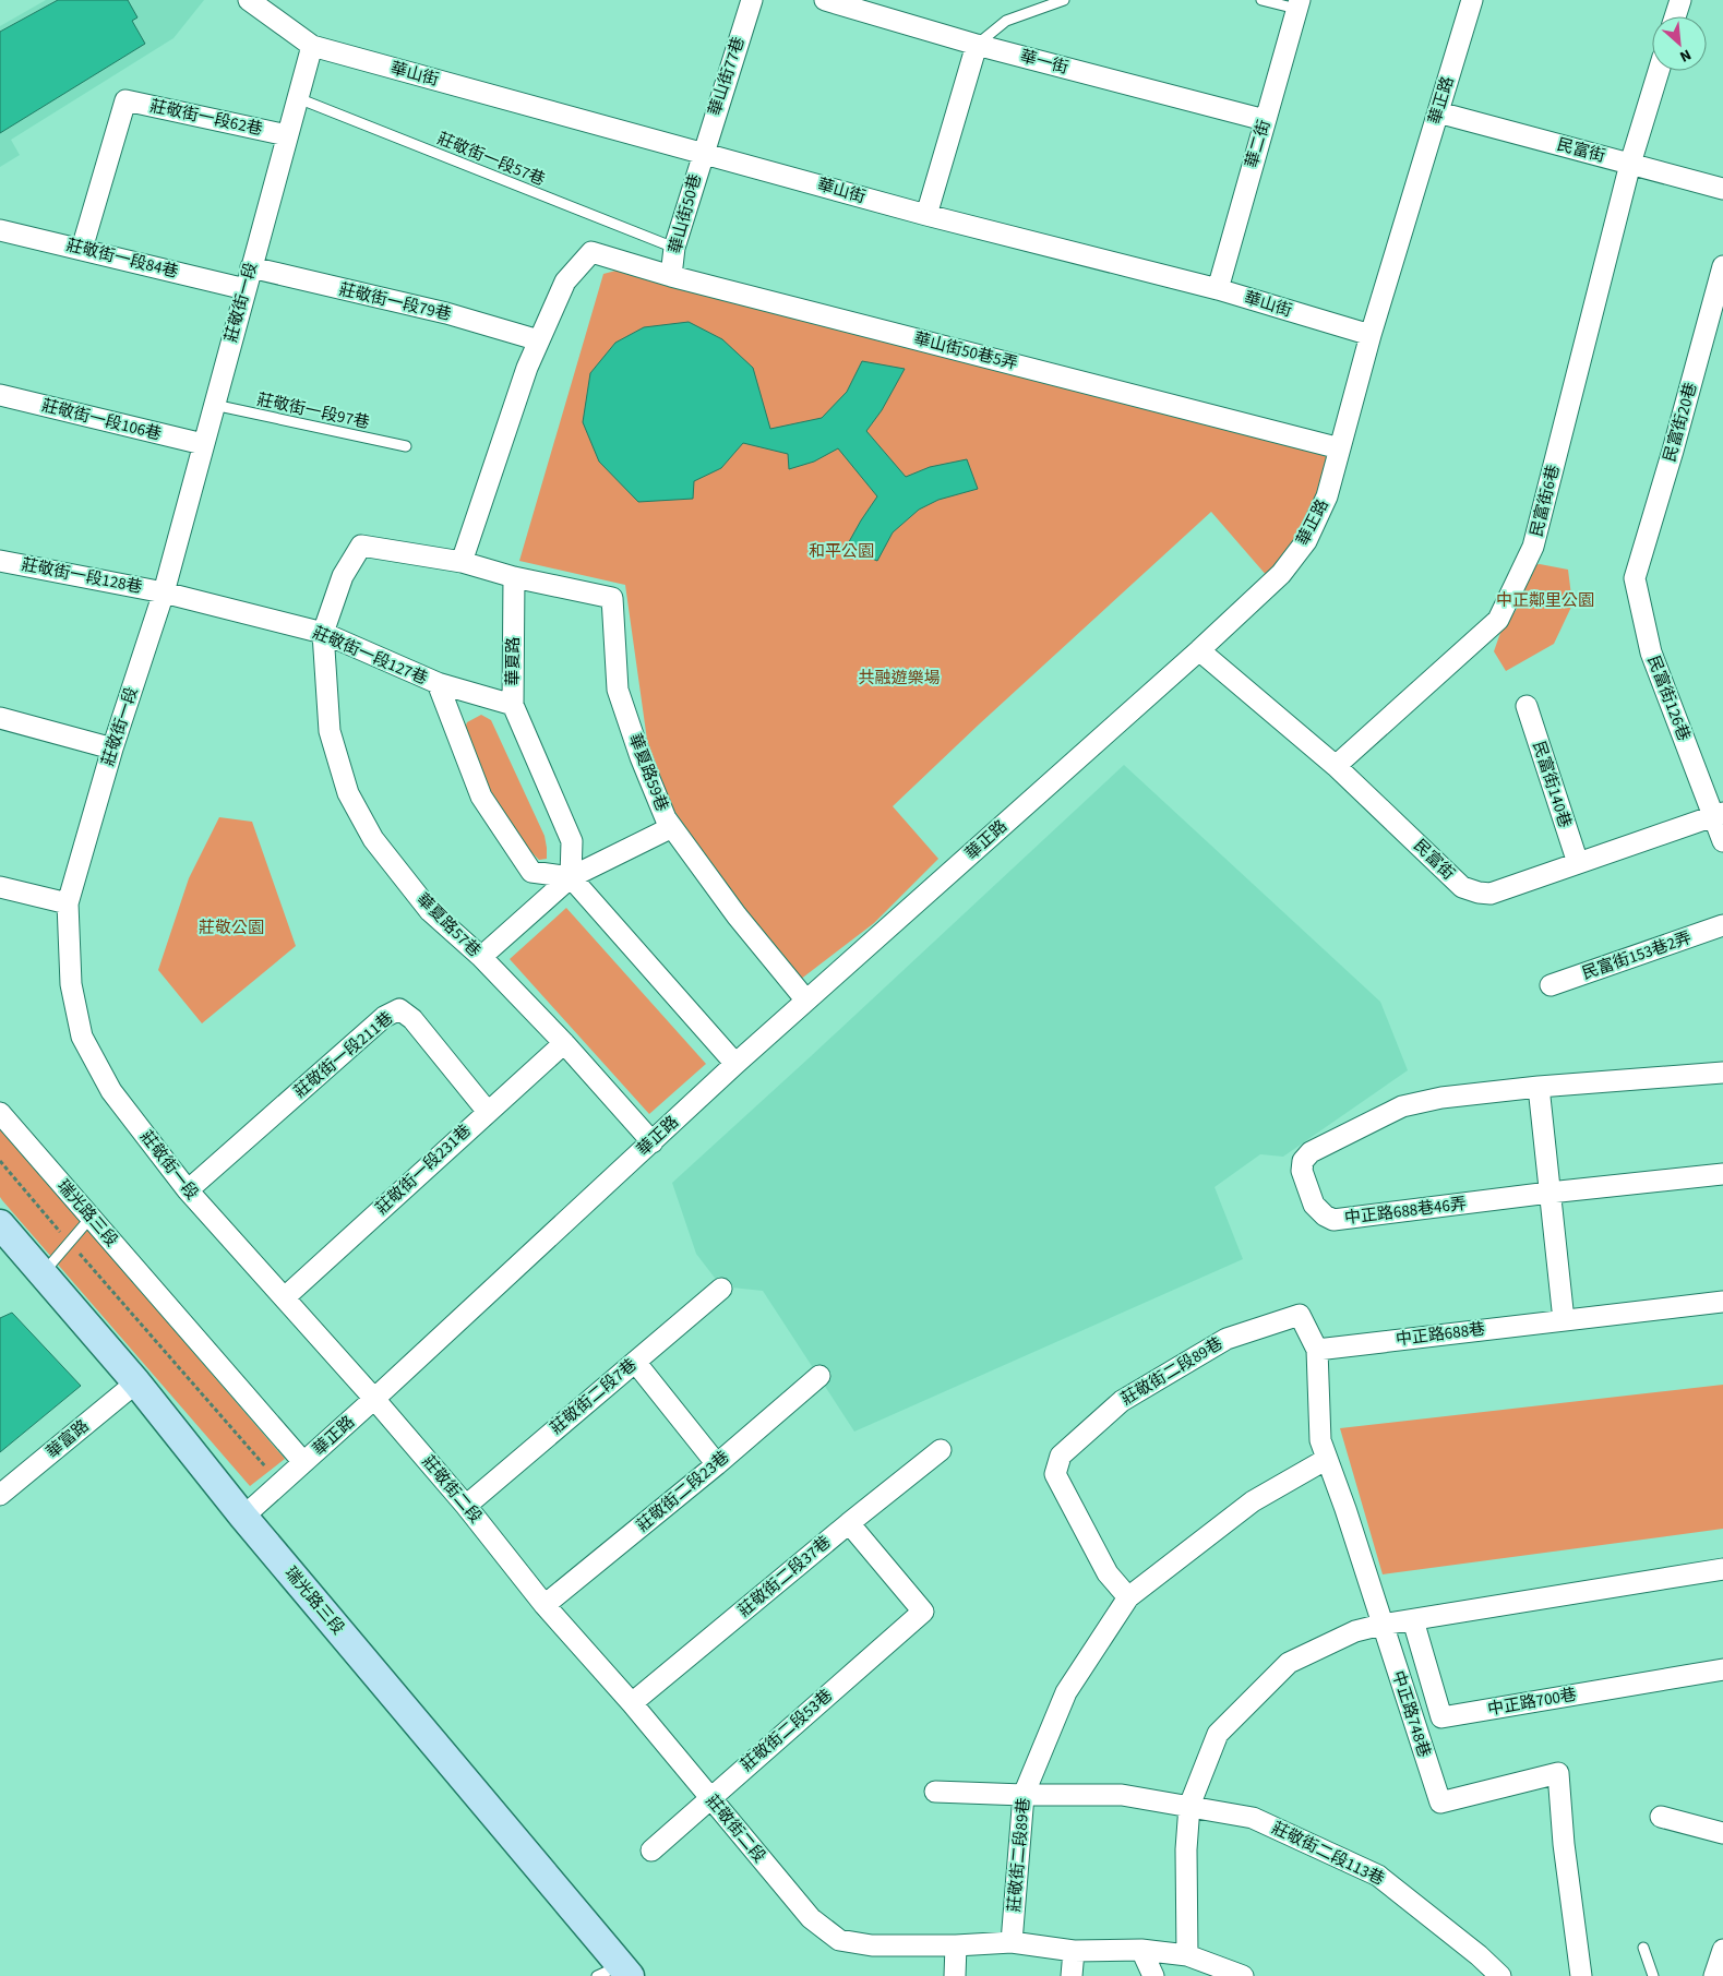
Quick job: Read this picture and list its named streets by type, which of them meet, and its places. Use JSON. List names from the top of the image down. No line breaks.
{"streets":{"street":["華一街","華山街","華山街77巷","華正路","莊敬街一段62巷","華二街","民富街","華山街50巷","莊敬街一段84巷","莊敬街一段","莊敬街一段79巷","華山街50巷5弄","莊敬街一段106巷","民富街20巷","民富街6巷","莊敬街一段128巷","莊敬街一段127巷","華夏路","民富街126巷","華夏路59巷","民富街140巷","華夏路57巷","民富街153巷2弄","莊敬街一段211巷","莊敬街一段231巷","中正路688巷46弄","瑞光路三段","中正路688巷","莊敬街二段89巷","莊敬街二段7巷","華富路","莊敬街二段","莊敬街二段23巷","莊敬街二段37巷","中正路700巷","中正路748巷","莊敬街二段53巷","莊敬街二段113巷"],"lane":["莊敬街一段57巷","莊敬街一段97巷"]},"crossings":[["華一街","華二街"],["華山街","華山街77巷"],["華山街","華正路"],["華山街","華二街"],["華山街","華山街50巷"],["華山街","莊敬街一段"],["華山街77巷","華山街50巷"],["華正路","民富街"],["華正路","莊敬街一段"],["華正路","華山街50巷5弄"],["華正路","華夏路59巷"],["華正路","華夏路57巷"],["華正路","瑞光路三段"],["華正路","莊敬街二段"],["莊敬街一段62巷","莊敬街一段84巷"],["莊敬街一段62巷","莊敬街一段"],["民富街","民富街6巷"],["民富街","民富街126巷"],["民富街","民富街140巷"],["莊敬街一段57巷","華山街50巷"],["莊敬街一段57巷","莊敬街一段"],["華山街50巷","華山街50巷5弄"],["莊敬街一段84巷","莊敬街一段"],["莊敬街一段","莊敬街一段79巷"],["莊敬街一段","莊敬街一段97巷"],["莊敬街一段","莊敬街一段106巷"],["莊敬街一段","莊敬街一段128巷"],["莊敬街一段","莊敬街一段127巷"],["莊敬街一段","莊敬街一段211巷"],["莊敬街一段","莊敬街一段231巷"],["莊敬街一段","莊敬街二段"],["莊敬街一段79巷","華山街50巷5弄"],["民富街20巷","民富街126巷"],["莊敬街一段128巷","莊敬街一段127巷"],["莊敬街一段127巷","華夏路"],["莊敬街一段127巷","華夏路57巷"],["華夏路","華夏路59巷"],["華夏路57巷","莊敬街一段231巷"],["莊敬街一段211巷","莊敬街一段231巷"],["瑞光路三段","華富路"],["中正路688巷","中正路748巷"],["莊敬街二段89巷","莊敬街二段"],["莊敬街二段89巷","中正路748巷"],["莊敬街二段89巷","莊敬街二段113巷"],["莊敬街二段7巷","莊敬街二段"],["莊敬街二段","莊敬街二段23巷"],["莊敬街二段","莊敬街二段37巷"],["莊敬街二段","莊敬街二段53巷"],["莊敬街二段37巷","莊敬街二段53巷"]],"parks":["和平公園","中正鄰里公園","共融遊樂場","莊敬公園"],"north":"bottom right"}
